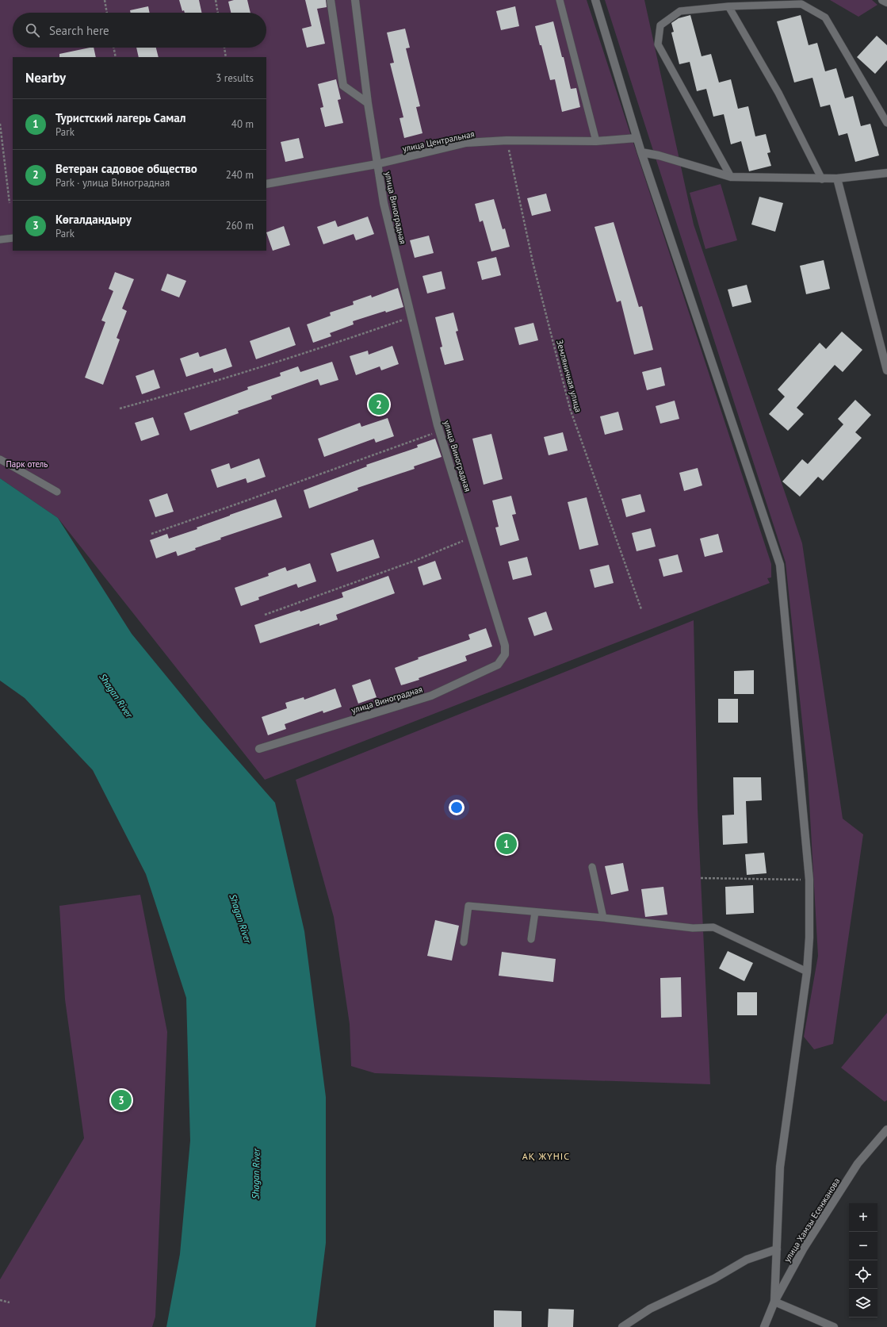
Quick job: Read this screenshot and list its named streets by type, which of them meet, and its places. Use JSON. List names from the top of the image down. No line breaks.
{"streets":{"street":["улица Центральная","улица Виноградная","улица Хамзы Есенжанова"],"path":["Земляничная улица"]},"crossings":[["улица Центральная","улица Виноградная"],["улица Центральная","Земляничная улица"]],"districts":["АҚ ЖҮНІС"],"water":["Shagan River"],"parks":["Парк отель"],"page":{"search":"Search here","heading":["Nearby","3 results"],"list":[{"mark":"1","name":"Туристский лагерь Самал","note":"Park","value":"40 m"},{"mark":"2","name":"Ветеран садовое общество","note":"Park · улица Виноградная","value":"240 m"},{"mark":"3","name":"Көгалдандыру","note":"Park","value":"260 m"}],"pins":["2","1","3"],"map_buttons":["+","−"]}}
